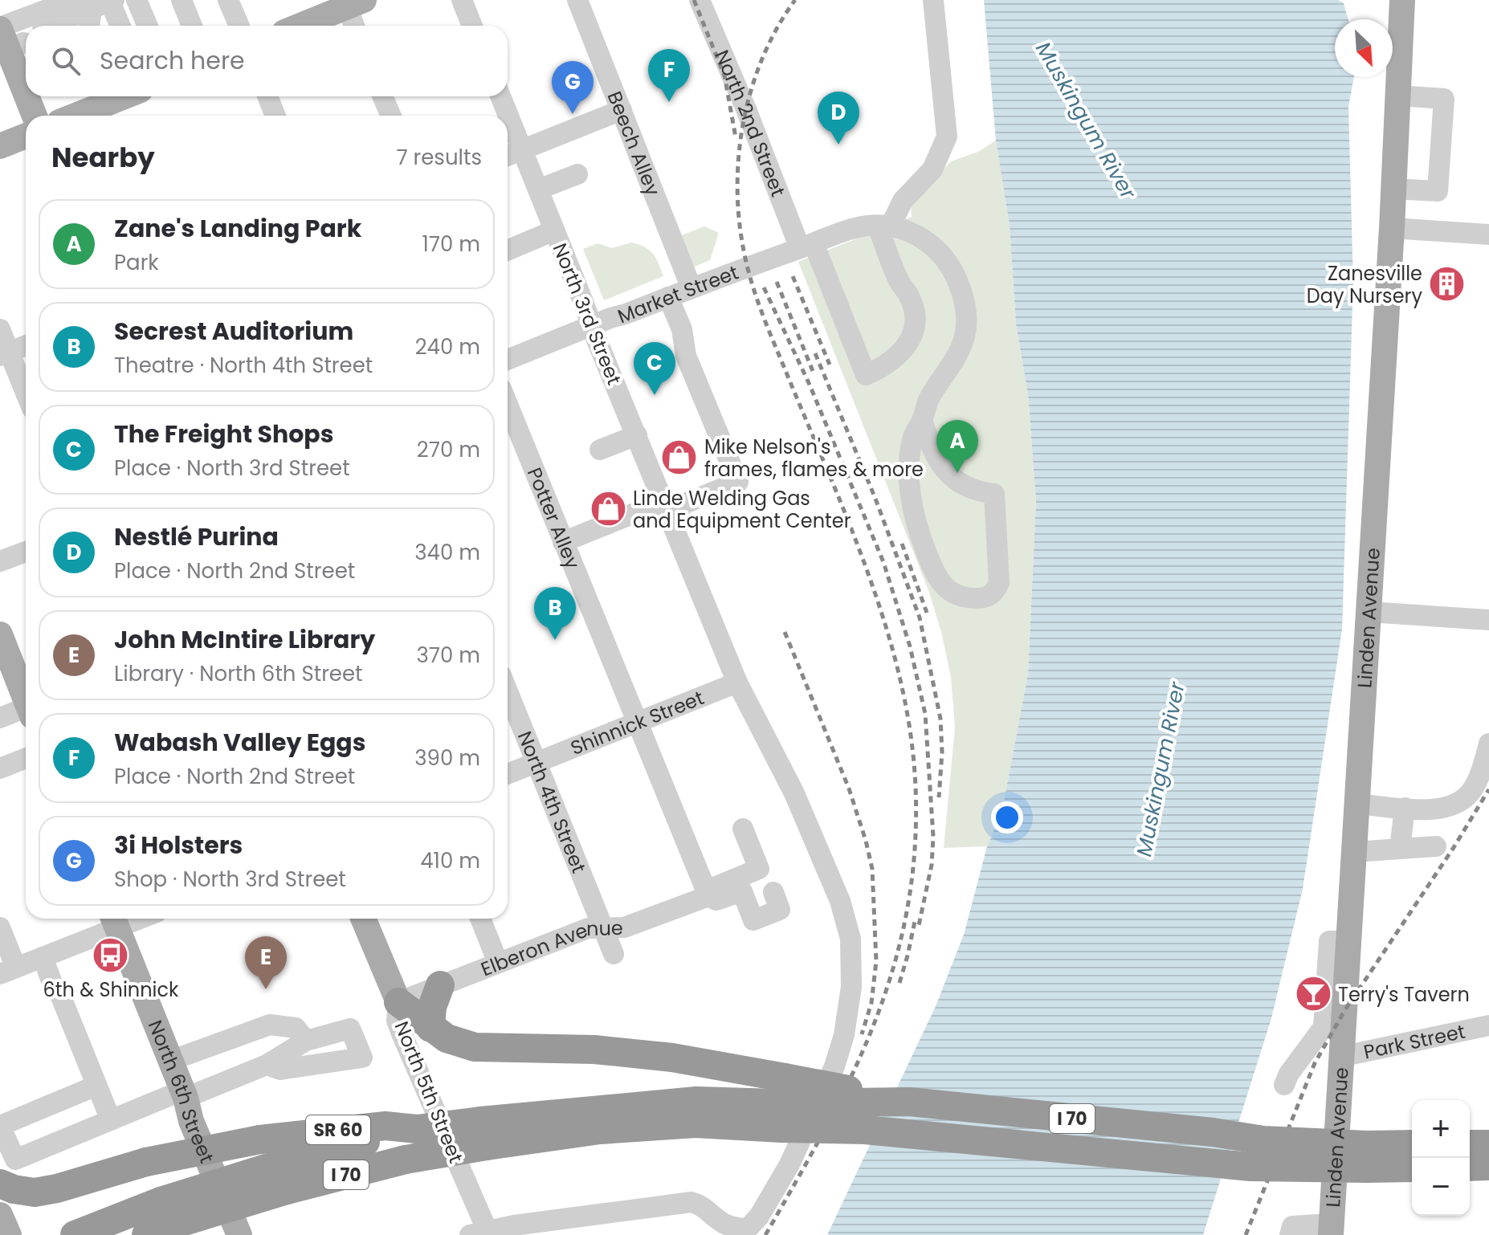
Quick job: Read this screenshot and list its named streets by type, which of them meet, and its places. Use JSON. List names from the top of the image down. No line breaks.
{"streets":{"highway":["I 70","SR 60"],"main road":["Linden Avenue","North 6th Street","North 5th Street"],"street":["North 2nd Street","Beech Alley","Market Street","North 3rd Street","Potter Alley","Shinnick Street","North 4th Street","Elberon Avenue","Park Street"]},"crossings":[["North 2nd Street","Market Street"],["Beech Alley","Market Street"],["Market Street","North 3rd Street"],["North 3rd Street","Shinnick Street"],["North 3rd Street","North 5th Street"],["Potter Alley","Shinnick Street"],["Potter Alley","Elberon Avenue"],["Linden Avenue","Park Street"],["Shinnick Street","North 4th Street"],["North 4th Street","Elberon Avenue"],["Elberon Avenue","North 5th Street"],["I 70","SR 60"]],"water":["Muskingum River"],"places":{"building":["Zanesville Day Nursery"],"shop":["Mike Nelson's frames, flames & more","Linde Welding Gas and Equipment Center"],"bus stop":["6th & Shinnick"],"bar":["Terry's Tavern"]},"north":"bottom right","page":{"search":"Search here","pins":["F","G","D","C","A","B","E"],"heading":["Nearby","7 results"],"list":[{"mark":"A","name":"Zane's Landing Park","note":"Park","value":"170 m"},{"mark":"B","name":"Secrest Auditorium","note":"Theatre · North 4th Street","value":"240 m"},{"mark":"C","name":"The Freight Shops","note":"Place · North 3rd Street","value":"270 m"},{"mark":"D","name":"Nestlé Purina","note":"Place · North 2nd Street","value":"340 m"},{"mark":"E","name":"John McIntire Library","note":"Library · North 6th Street","value":"370 m"},{"mark":"F","name":"Wabash Valley Eggs","note":"Place · North 2nd Street","value":"390 m"},{"mark":"G","name":"3i Holsters","note":"Shop · North 3rd Street","value":"410 m"}],"map_buttons":["+","−"]}}
